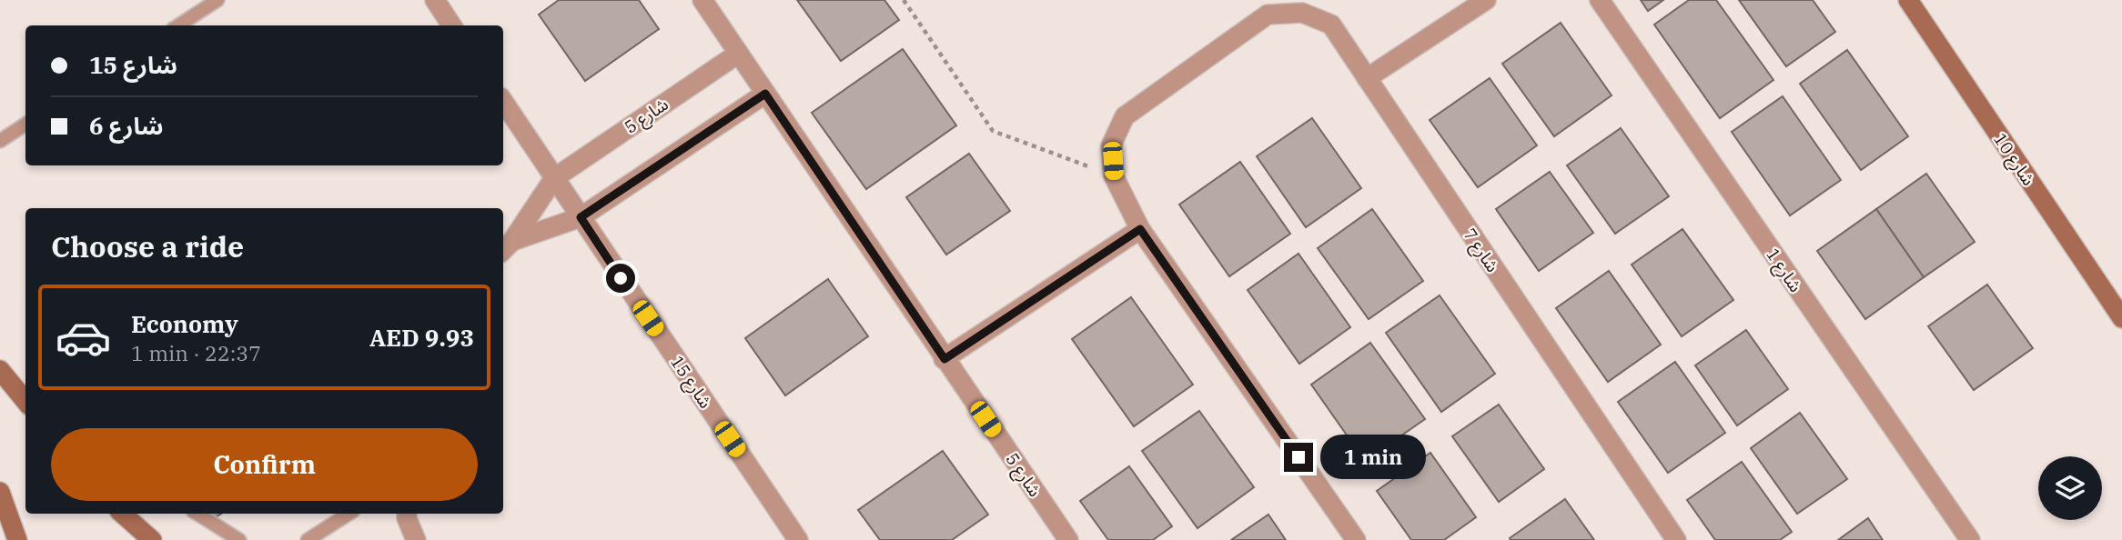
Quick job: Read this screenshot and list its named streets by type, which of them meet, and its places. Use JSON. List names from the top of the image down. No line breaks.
{"streets":{"street":["شارع 5","شارع 10","شارع 7","شارع 1","شارع 15"]},"crossings":[["شارع 5","شارع 15"]],"page":{"banner":["شارع 15","شارع 6"],"heading":"Choose a ride","list":[{"name":"Economy","note":"1 min · 22:37","value":"AED 9.93"}],"buttons":"Confirm","bubble":"1 min"}}
